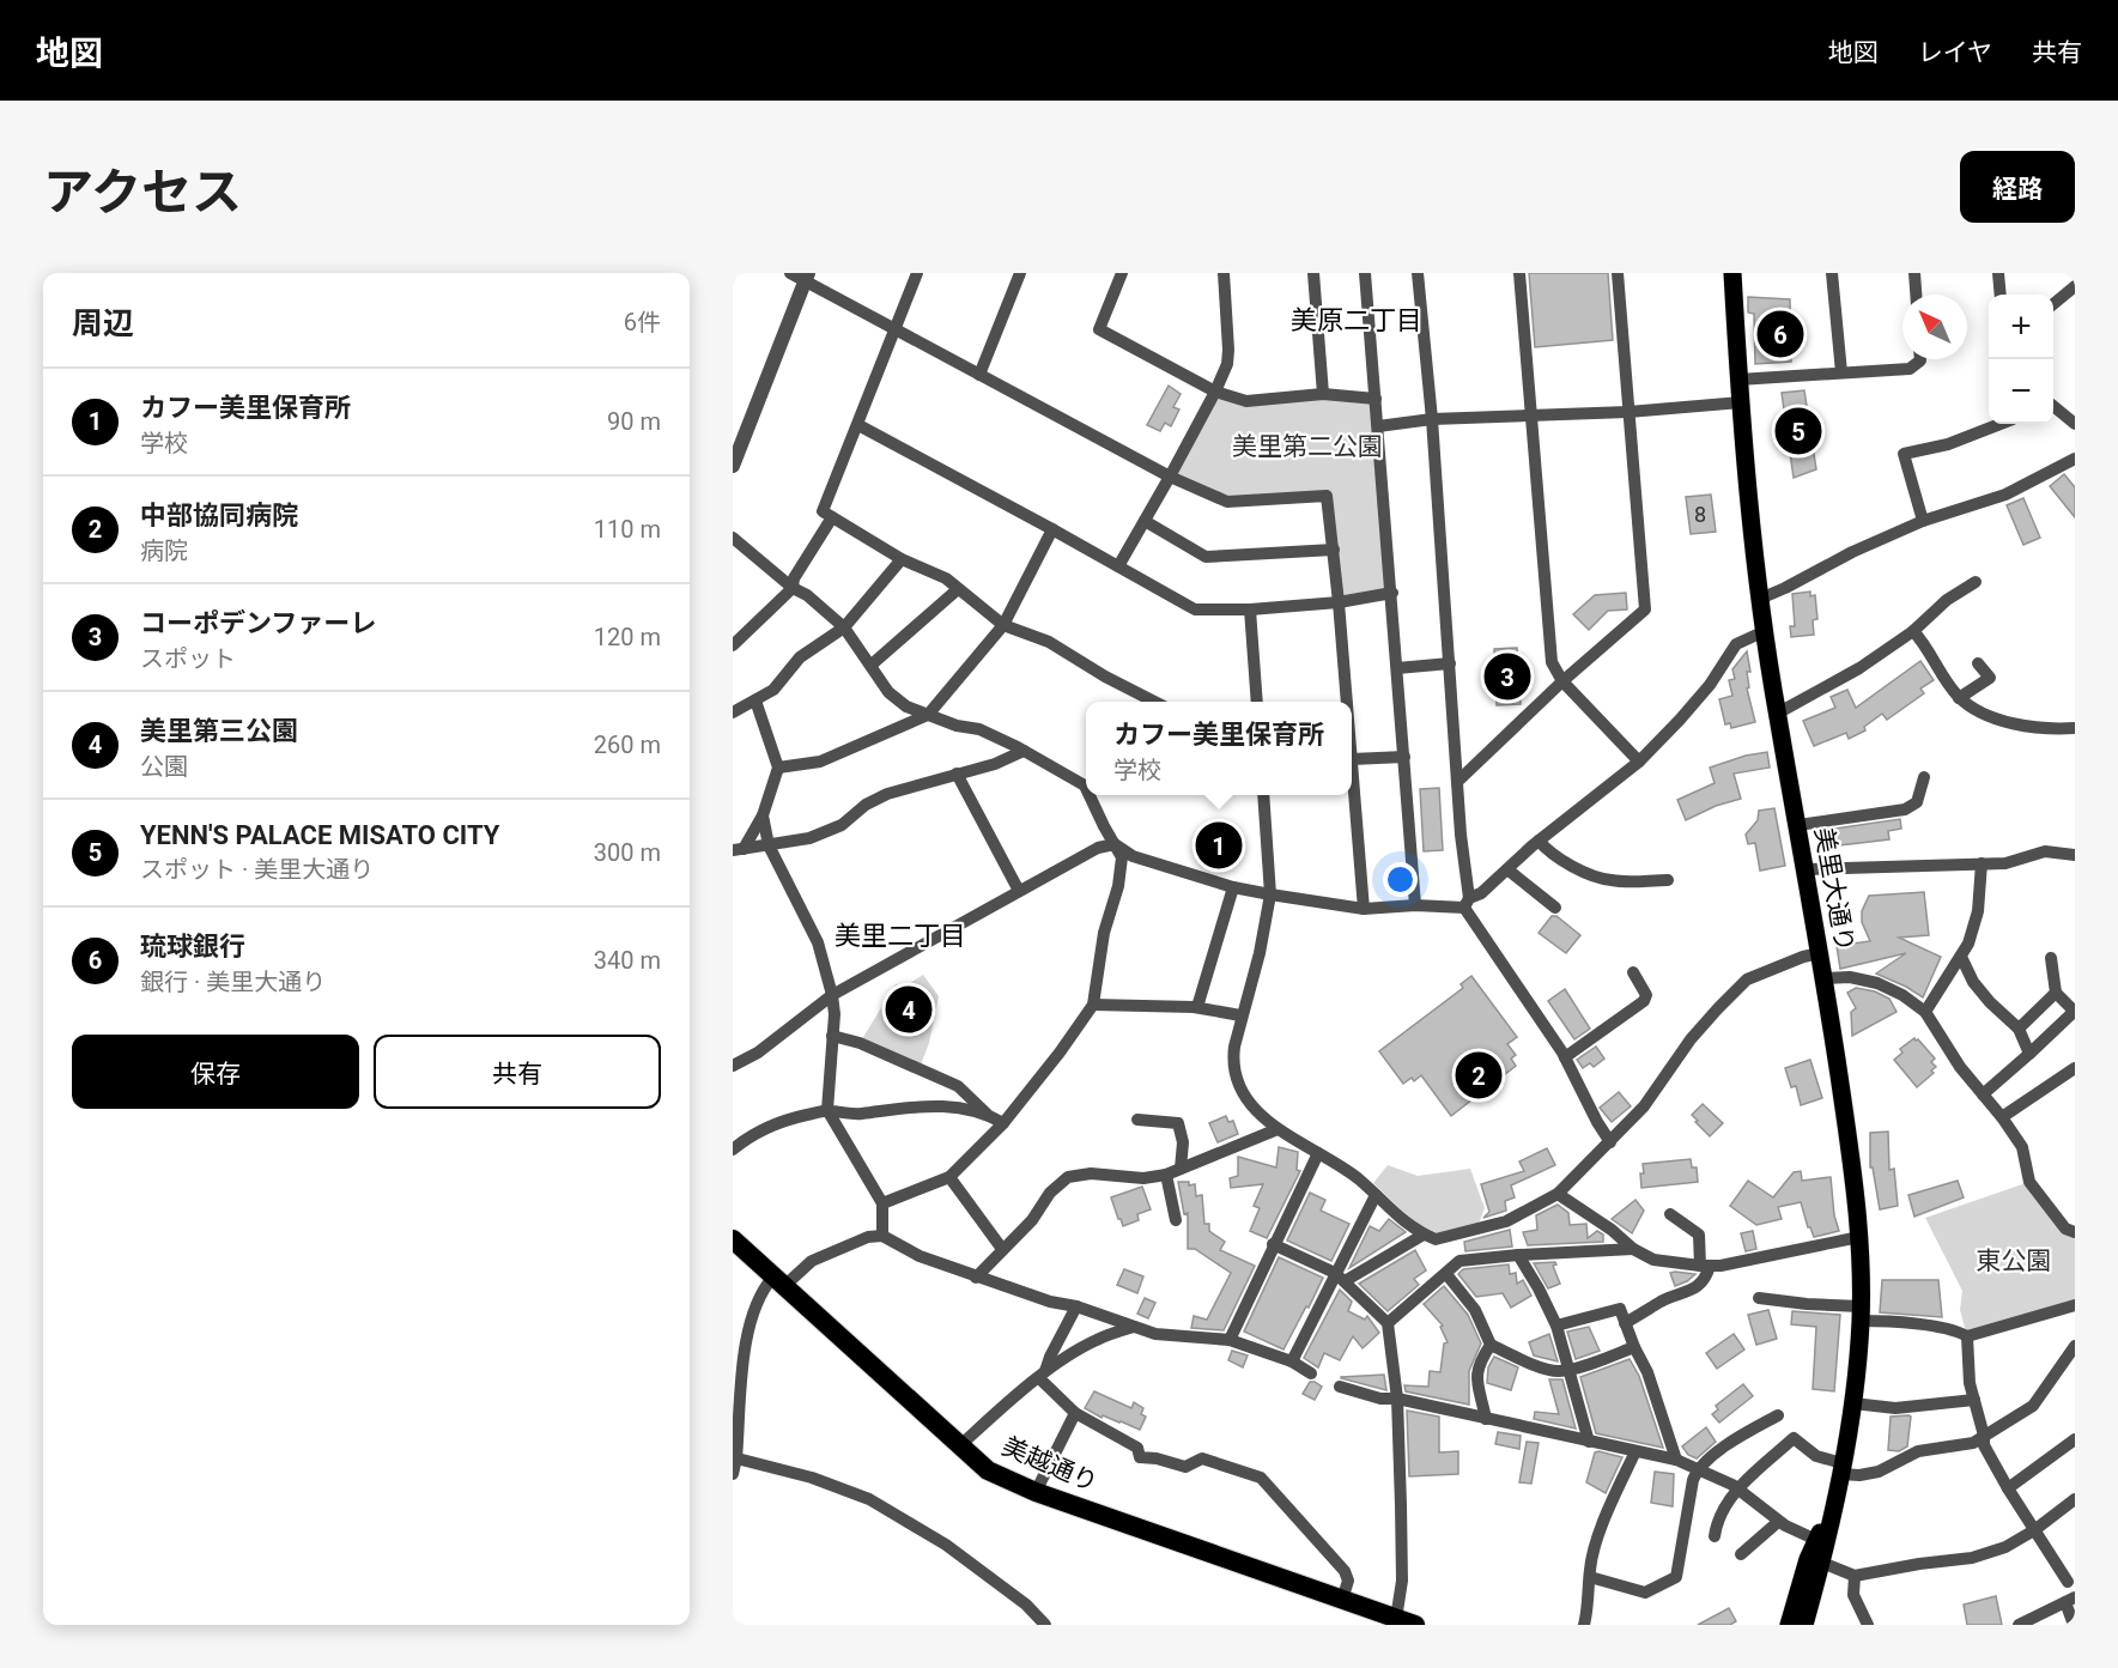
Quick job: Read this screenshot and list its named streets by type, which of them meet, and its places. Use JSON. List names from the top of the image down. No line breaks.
{"streets":{"highway":["美越通り"],"main road":["美里大通り"]},"districts":["美原二丁目","美里二丁目"],"parks":["美里第二公園","東公園"],"house_numbers":["8"],"north":"top left","page":{"header":"地図","nav":["地図","レイヤ","共有"],"title":"アクセス","buttons":["経路",["保存","共有"]],"heading":["周辺","6件"],"map_buttons":["+","−"],"pins":["6","5","3","1","4","2"],"list":[{"mark":"1","name":"カフー美里保育所","note":"学校","value":"90 m"},{"mark":"2","name":"中部協同病院","note":"病院","value":"110 m"},{"mark":"3","name":"コーポデンファーレ","note":"スポット","value":"120 m"},{"mark":"4","name":"美里第三公園","note":"公園","value":"260 m"},{"mark":"5","name":"YENN'S PALACE MISATO CITY","note":"スポット · 美里大通り","value":"300 m"},{"mark":"6","name":"琉球銀行","note":"銀行 · 美里大通り","value":"340 m"}],"popup":["カフー美里保育所","学校"]}}
